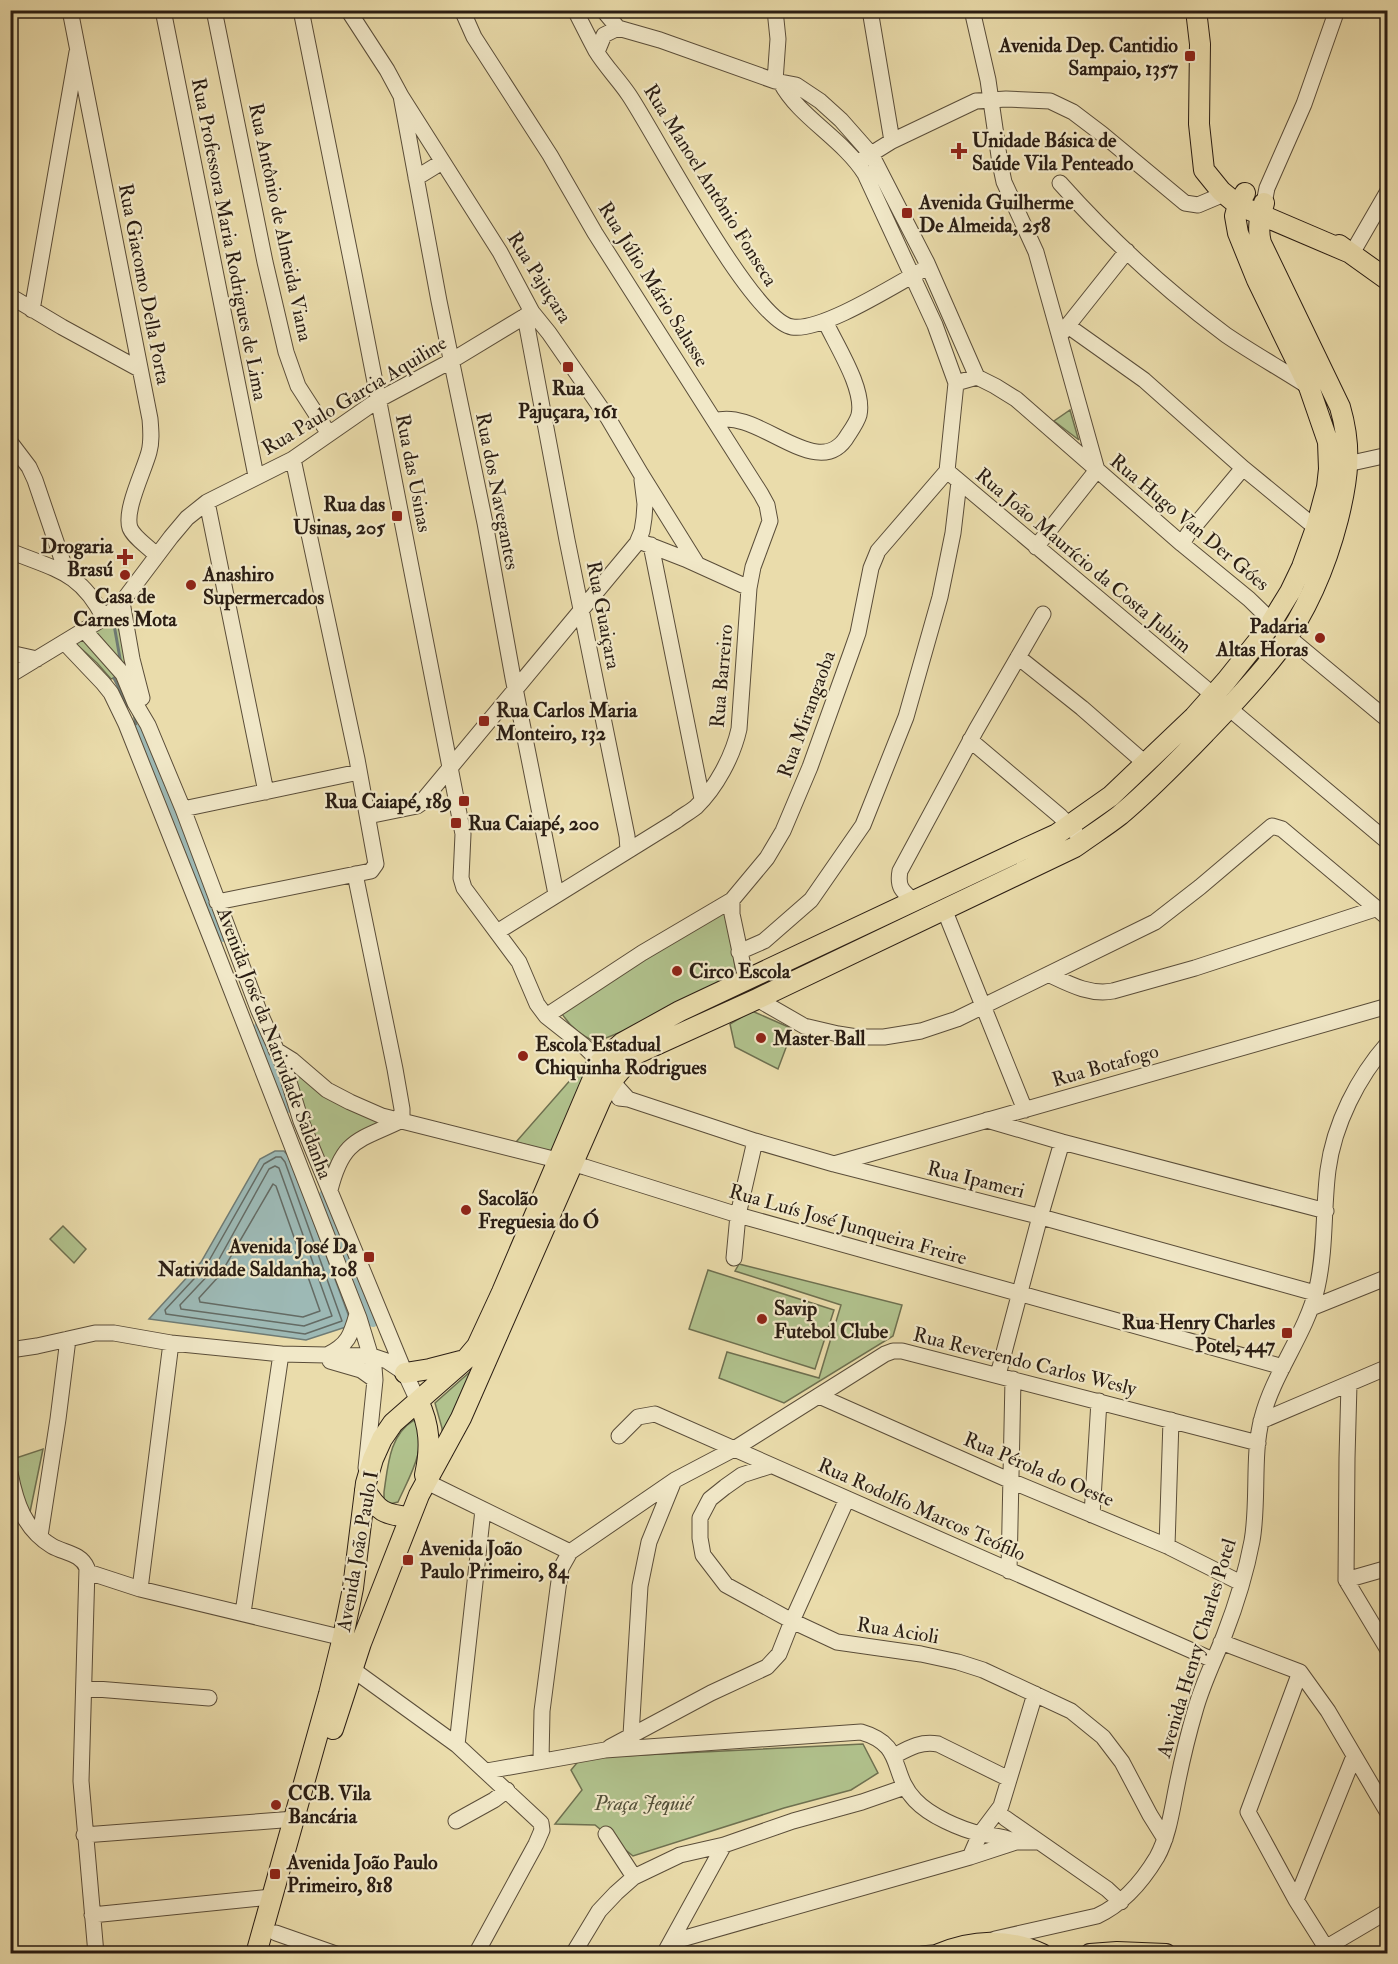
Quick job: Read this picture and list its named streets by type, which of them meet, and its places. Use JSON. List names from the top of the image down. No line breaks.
{"streets":{"main road":["Avenida João Paulo I"],"street":["Rua Manoel Antônio Fonseca","Rua Antônio de Almeida Viana","Rua Professora Maria Rodrigues de Lima","Rua Pajuçara","Rua Giacomo Della Porta","Rua Júlio Mário Salusse","Rua Paulo Garcia Aquiline","Rua das Usinas","Rua dos Navegantes","Rua Hugo Van Der Góes","Rua João Maurício da Costa Jubim","Rua Guaiçara","Rua Barreiro","Rua Mirangaoba","Avenida José da Natividade Saldanha","Rua Botafogo","Rua Ipameri","Rua Luís José Junqueira Freire","Rua Reverendo Carlos Wesly","Rua Pérola do Oeste","Rua Rodolfo Marcos Teófilo","Rua Acioli","Avenida Henry Charles Potel"]},"crossings":[["Rua Antônio de Almeida Viana","Rua Paulo Garcia Aquiline"],["Rua Professora Maria Rodrigues de Lima","Rua Paulo Garcia Aquiline"],["Rua Pajuçara","Rua Paulo Garcia Aquiline"],["Rua Pajuçara","Rua dos Navegantes"],["Rua Pajuçara","Rua Guaiçara"],["Rua Giacomo Della Porta","Rua Paulo Garcia Aquiline"],["Rua Júlio Mário Salusse","Rua Barreiro"],["Rua Paulo Garcia Aquiline","Rua das Usinas"],["Rua Paulo Garcia Aquiline","Rua dos Navegantes"],["Rua Paulo Garcia Aquiline","Rua Guaiçara"],["Rua Paulo Garcia Aquiline","Avenida José da Natividade Saldanha"],["Rua das Usinas","Rua Barreiro"],["Rua das Usinas","Rua Mirangaoba"],["Rua dos Navegantes","Rua Barreiro"],["Rua Hugo Van Der Góes","Avenida João Paulo I"],["Rua João Maurício da Costa Jubim","Rua Mirangaoba"],["Rua João Maurício da Costa Jubim","Avenida João Paulo I"],["Rua Guaiçara","Rua Barreiro"],["Avenida José da Natividade Saldanha","Rua Luís José Junqueira Freire"],["Avenida José da Natividade Saldanha","Avenida João Paulo I"],["Rua Botafogo","Rua Ipameri"],["Rua Ipameri","Avenida João Paulo I"],["Rua Ipameri","Avenida Henry Charles Potel"],["Rua Luís José Junqueira Freire","Avenida João Paulo I"],["Rua Luís José Junqueira Freire","Avenida Henry Charles Potel"],["Rua Reverendo Carlos Wesly","Rua Pérola do Oeste"],["Rua Reverendo Carlos Wesly","Rua Rodolfo Marcos Teófilo"],["Rua Reverendo Carlos Wesly","Avenida Henry Charles Potel"],["Rua Pérola do Oeste","Avenida Henry Charles Potel"],["Rua Rodolfo Marcos Teófilo","Rua Acioli"],["Rua Rodolfo Marcos Teófilo","Avenida Henry Charles Potel"],["Rua Acioli","Avenida Henry Charles Potel"]],"parks":["Praça Jequié"],"places":{"transit":["Avenida Dep. Cantidio Sampaio, 1357","Avenida Guilherme De Almeida, 258","Rua Pajuçara, 161","Rua das Usinas, 205","Rua Carlos Maria Monteiro, 132","Rua Caiapé, 189","Rua Caiapé, 200","Avenida José Da Natividade Saldanha, 108","Rua Henry Charles Potel, 447","Avenida João Paulo Primeiro, 84","Avenida João Paulo Primeiro, 818"],"health":["Unidade Básica de Saúde Vila Penteado","Drogaria Brasú"],"other":["Casa de Carnes Mota","Anashiro Supermercados","Padaria Altas Horas","Circo Escola","Master Ball","Escola Estadual Chiquinha Rodrigues","Sacolão Freguesia do Ó","Savip Futebol Clube","CCB. Vila Bancária"]}}
